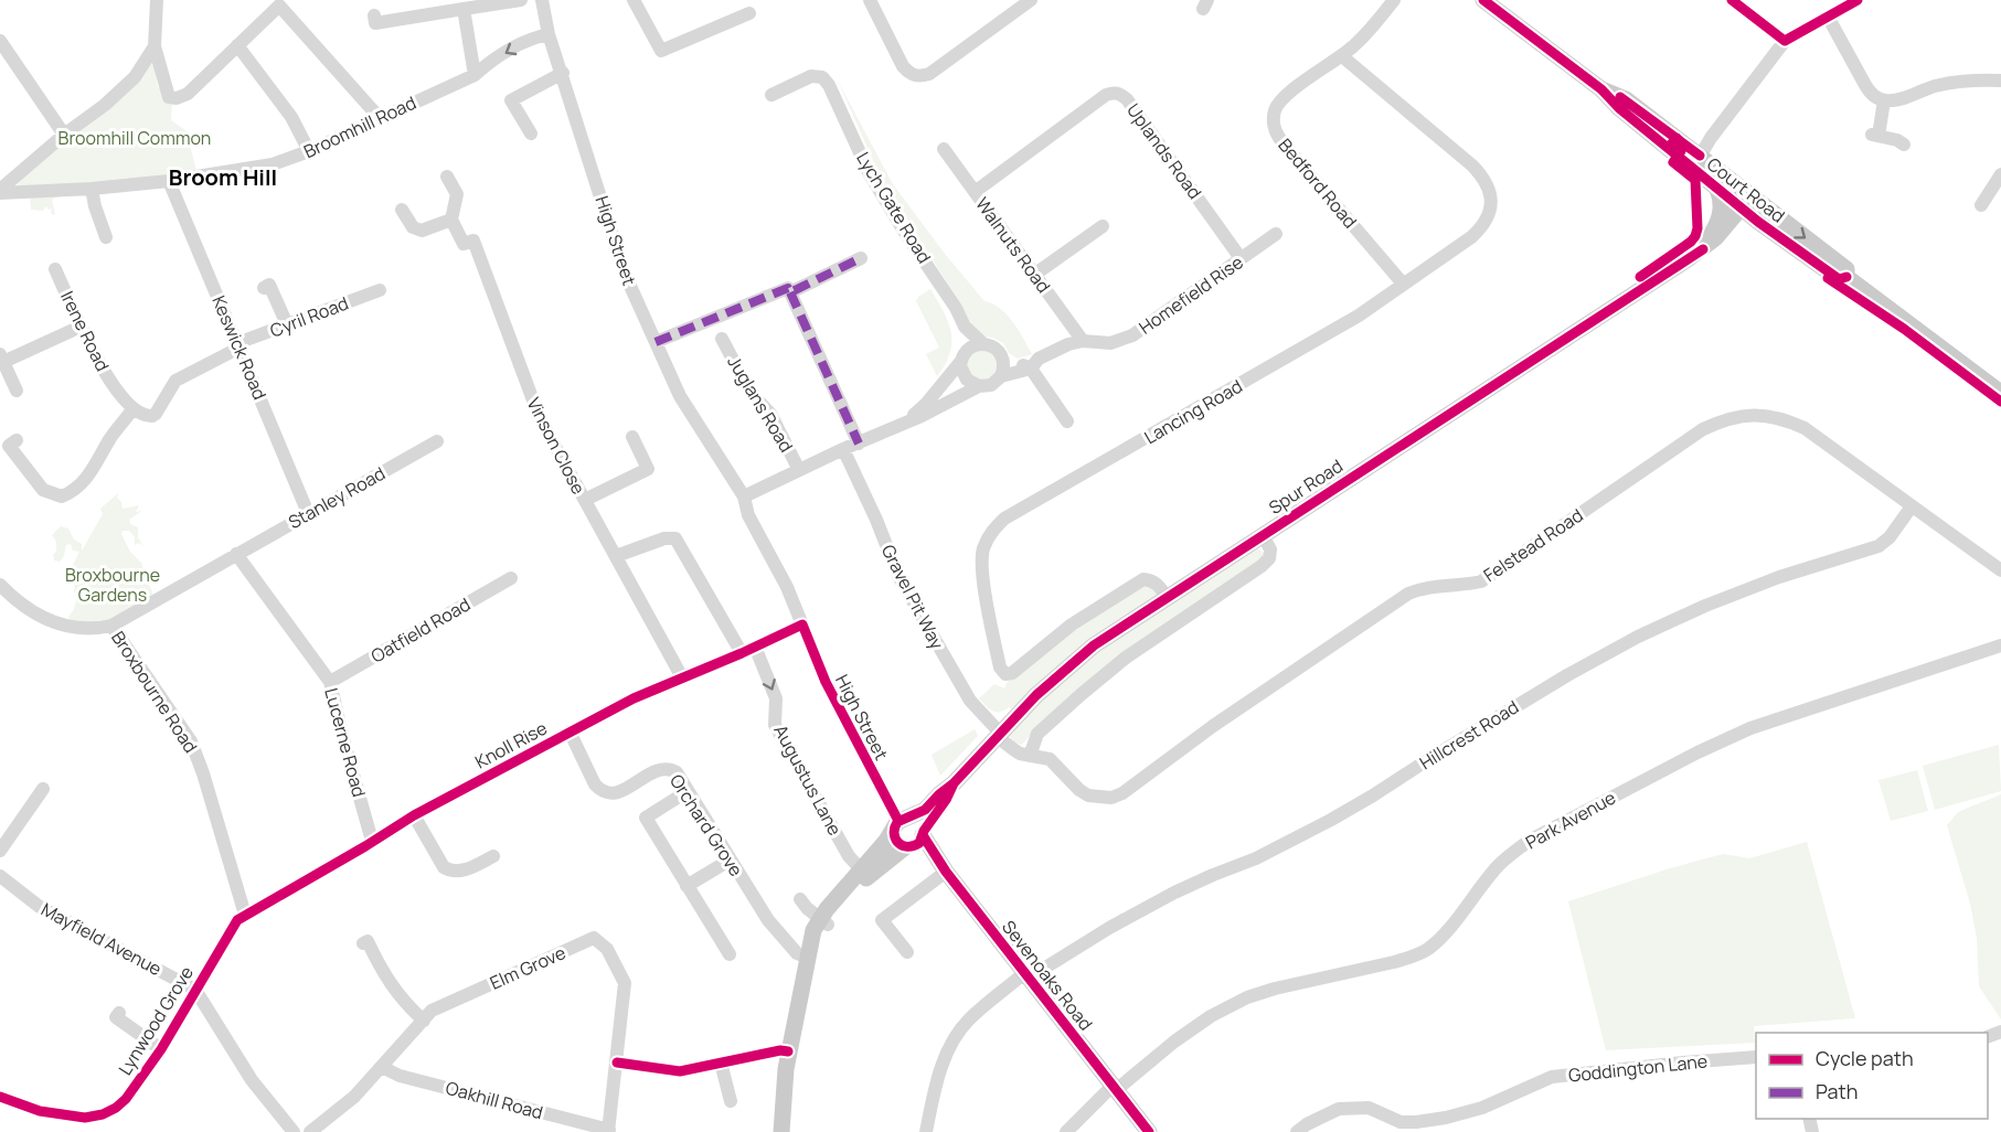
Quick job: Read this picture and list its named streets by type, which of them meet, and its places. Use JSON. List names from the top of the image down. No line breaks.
{"streets":{"main road":["Court Road","Spur Road","Sevenoaks Road"],"street":["Broomhill Road","Uplands Road","Bedford Road","Lych Gate Road","High Street","Walnuts Road","Homefield Rise","Cyril Road","Irene Road","Keswick Road","Juglans Road","Lancing Road","Vinson Close","Stanley Road","Felstead Road","Gravel Pit Way","Oatfield Road","Broxbourne Road","Hillcrest Road","Lucerne Road","Knoll Rise","Augustus Lane","Park Avenue","Orchard Grove","Mayfield Avenue","Elm Grove","Lynwood Grove","Goddington Lane","Oakhill Road"]},"crossings":[["Broomhill Road","High Street"],["Broomhill Road","Keswick Road"],["Uplands Road","Walnuts Road"],["Uplands Road","Homefield Rise"],["Bedford Road","Lancing Road"],["Court Road","Spur Road"],["Lych Gate Road","Homefield Rise"],["High Street","Homefield Rise"],["High Street","Spur Road"],["High Street","Knoll Rise"],["High Street","Sevenoaks Road"],["Walnuts Road","Homefield Rise"],["Homefield Rise","Juglans Road"],["Homefield Rise","Gravel Pit Way"],["Cyril Road","Keswick Road"],["Keswick Road","Stanley Road"],["Lancing Road","Spur Road"],["Vinson Close","Knoll Rise"],["Vinson Close","Augustus Lane"],["Spur Road","Felstead Road"],["Spur Road","Gravel Pit Way"],["Spur Road","Augustus Lane"],["Spur Road","Sevenoaks Road"],["Stanley Road","Broxbourne Road"],["Stanley Road","Lucerne Road"],["Felstead Road","Gravel Pit Way"],["Felstead Road","Hillcrest Road"],["Oatfield Road","Lucerne Road"],["Broxbourne Road","Knoll Rise"],["Broxbourne Road","Lynwood Grove"],["Hillcrest Road","Sevenoaks Road"],["Lucerne Road","Knoll Rise"],["Knoll Rise","Augustus Lane"],["Knoll Rise","Orchard Grove"],["Knoll Rise","Lynwood Grove"],["Park Avenue","Sevenoaks Road"],["Mayfield Avenue","Lynwood Grove"],["Elm Grove","Oakhill Road"]],"one_way":["Augustus Lane"],"districts":["Broom Hill"],"parks":["Broomhill Common","Broxbourne Gardens"],"legend":["Cycle path","Path"]}
